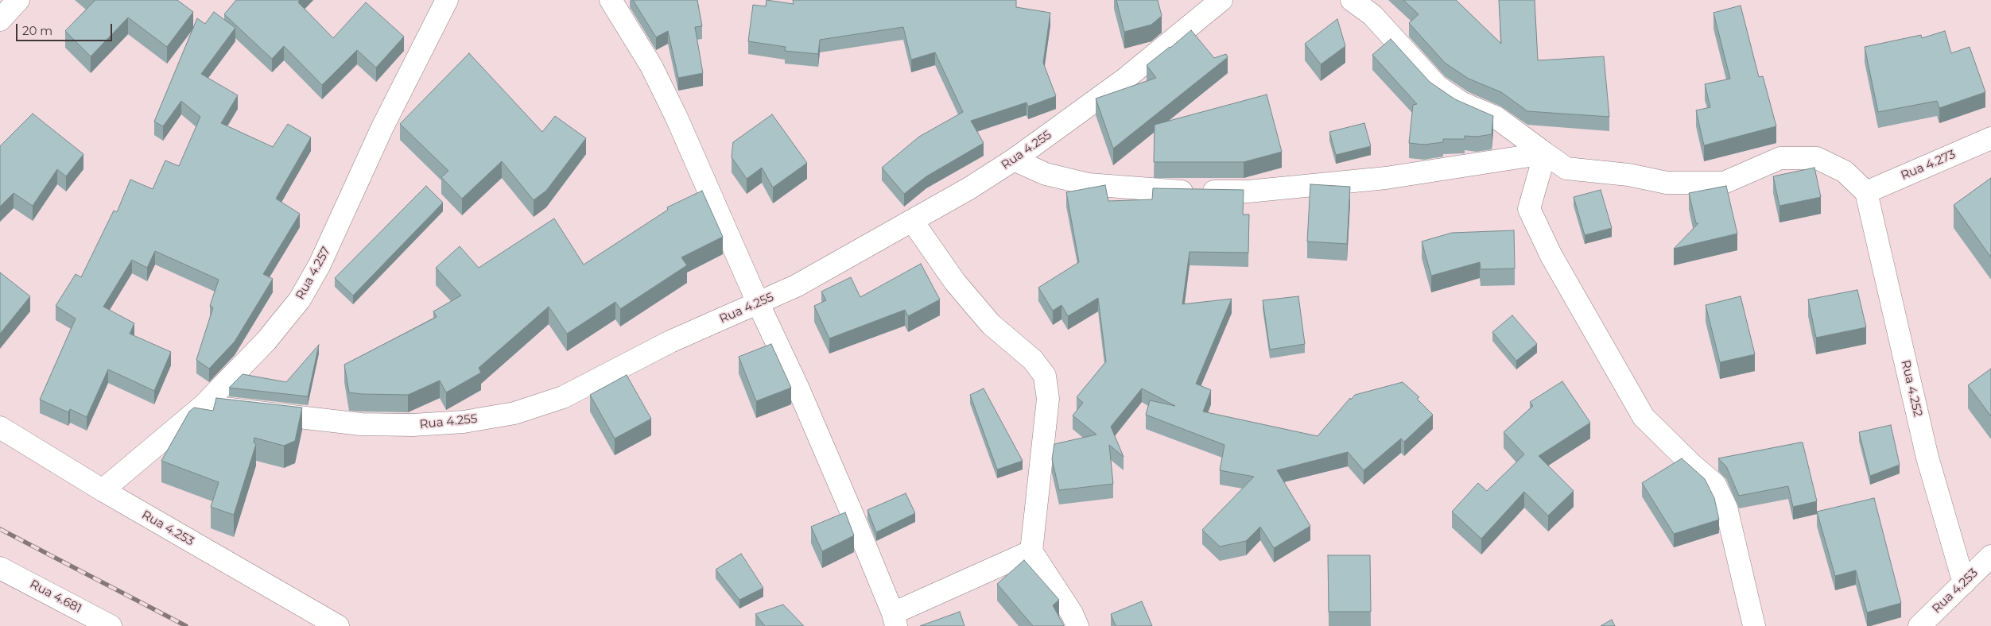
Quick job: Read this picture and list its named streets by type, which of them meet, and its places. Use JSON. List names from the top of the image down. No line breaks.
{"streets":{"street":["Rua 4.255","Rua 4.273","Rua 4.257","Rua 4.252","Rua 4.253","Rua 4.681"]},"crossings":[["Rua 4.255","Rua 4.257"],["Rua 4.273","Rua 4.252"],["Rua 4.257","Rua 4.253"],["Rua 4.252","Rua 4.253"]],"scale_bar":"20 m"}
